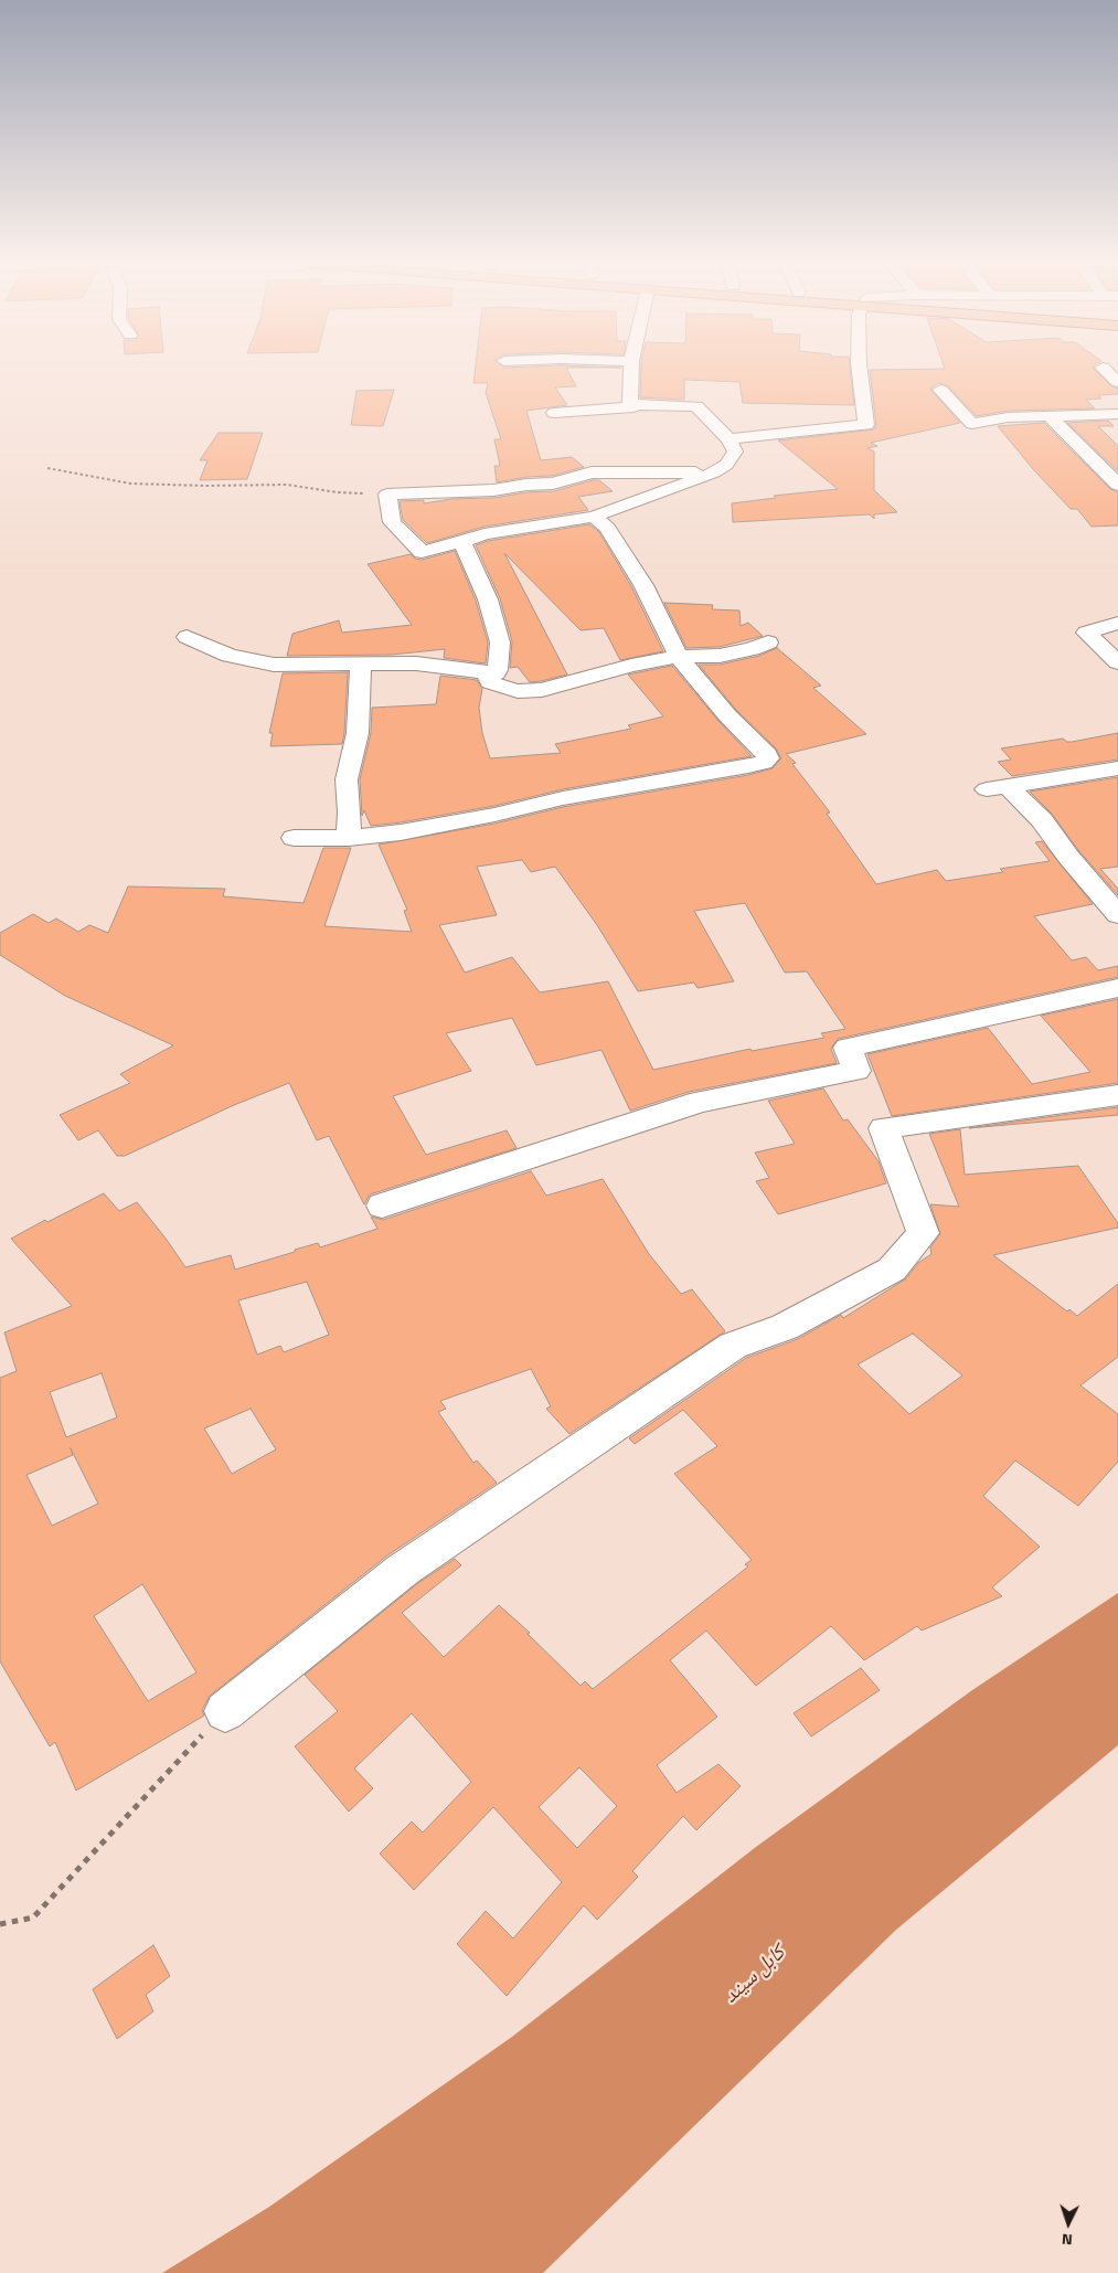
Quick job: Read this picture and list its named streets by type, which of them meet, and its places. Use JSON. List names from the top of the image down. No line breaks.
{"water":["کابل سيند"],"north":"bottom"}
